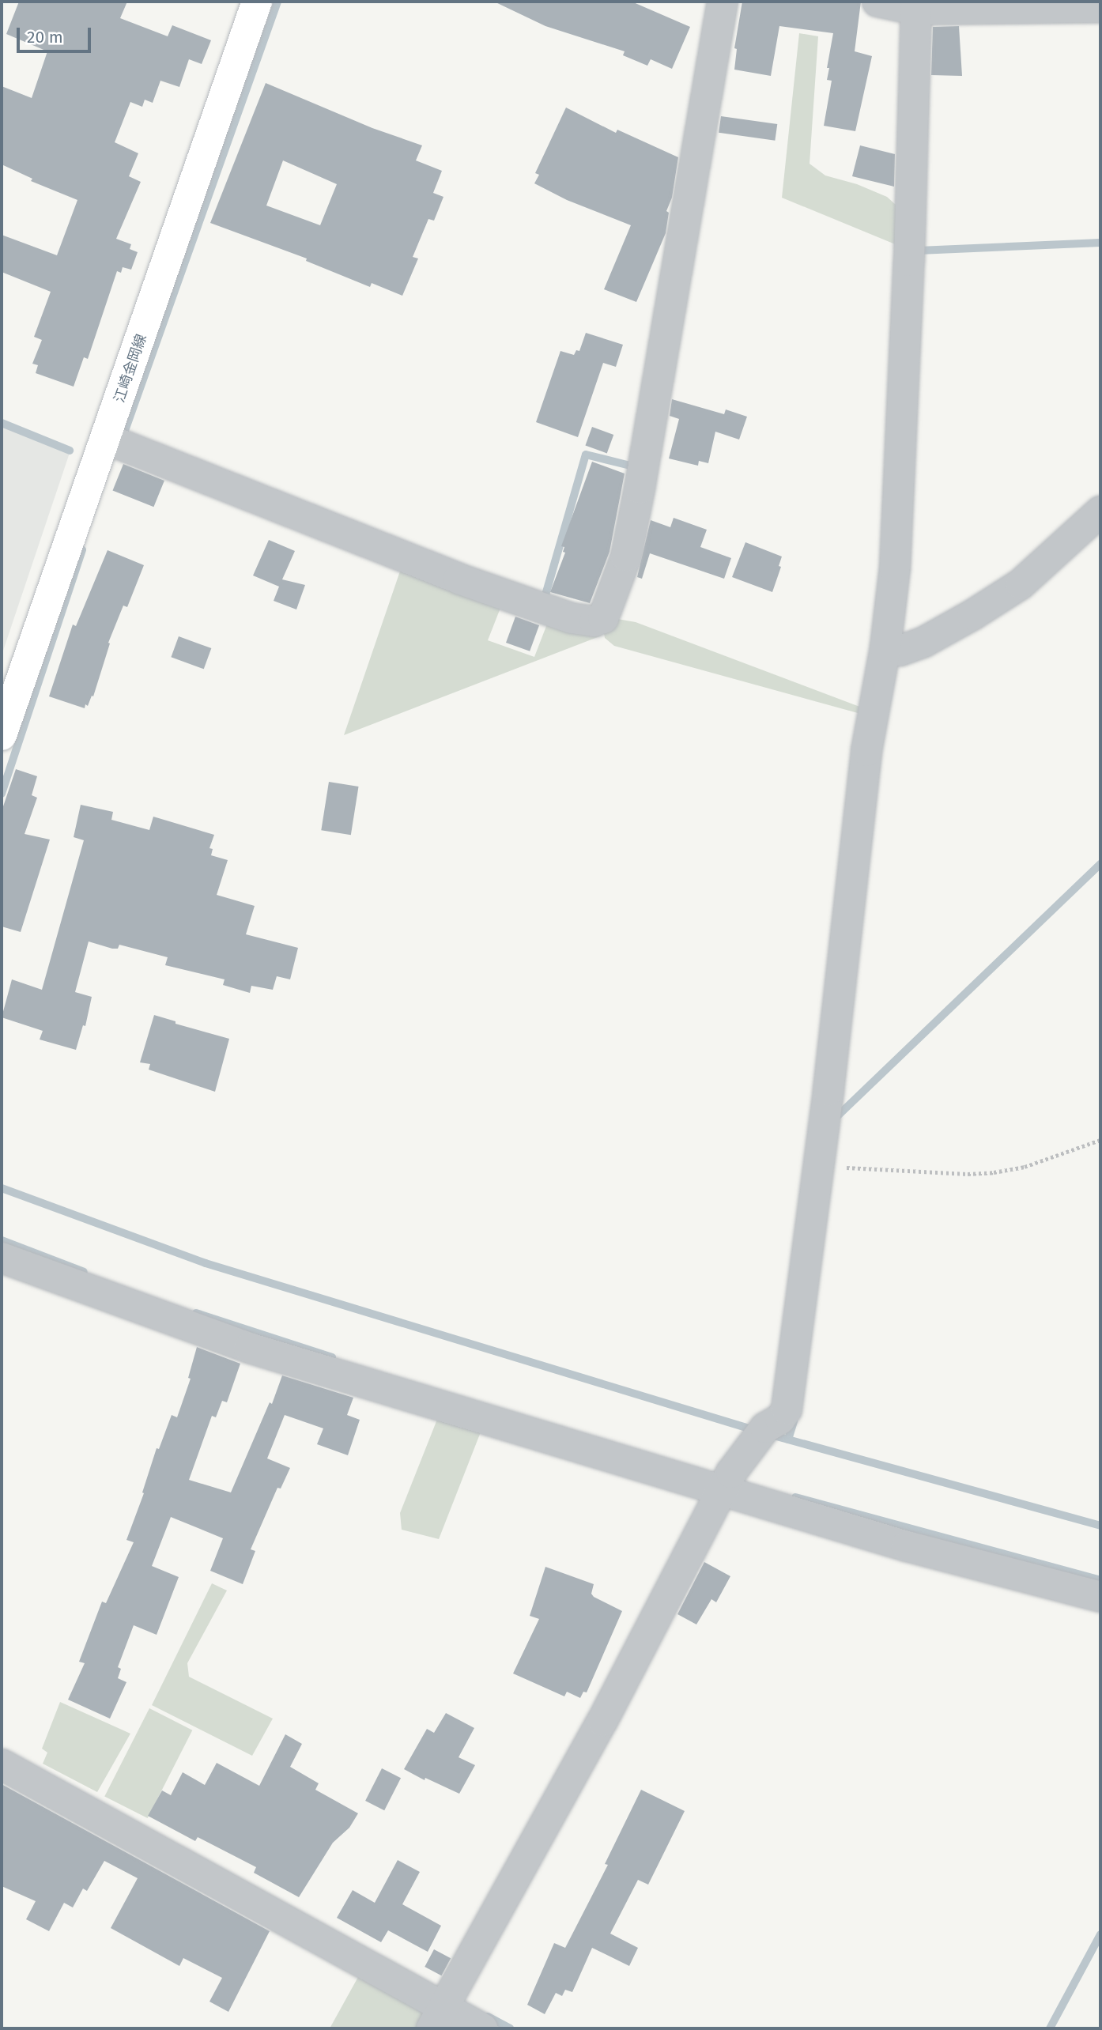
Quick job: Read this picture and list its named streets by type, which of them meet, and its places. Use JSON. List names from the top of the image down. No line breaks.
{"streets":{"main road":["江崎金岡線"]},"scale_bar":"20 m"}
